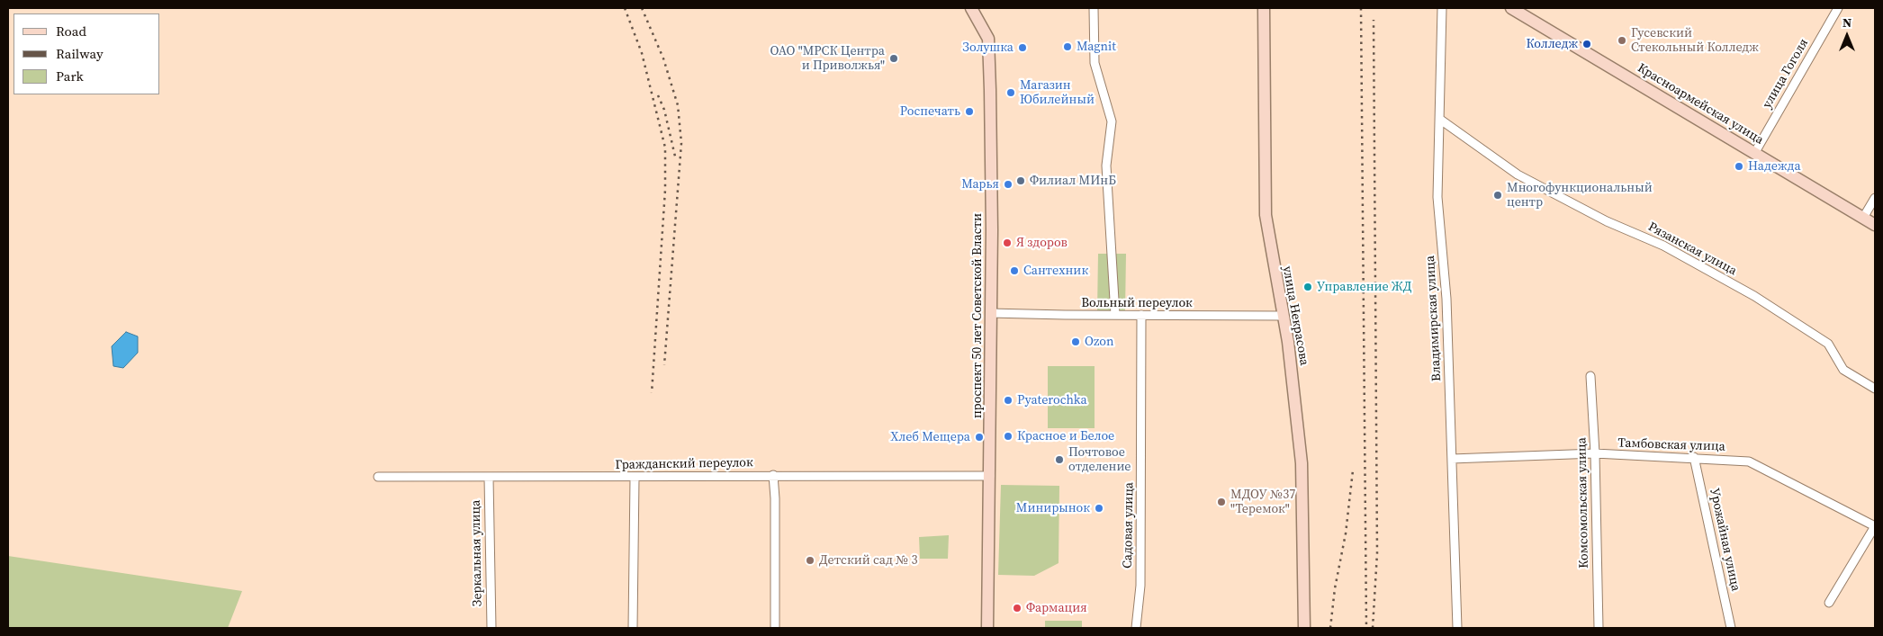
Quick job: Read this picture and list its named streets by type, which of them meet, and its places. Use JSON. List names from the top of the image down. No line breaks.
{"streets":{"street":["улица Гоголя","Красноармейская улица","Рязанская улица","Вольный переулок","проспект 50 лет Советской Власти","улица Некрасова","Владимирская улица","Тамбовская улица","Гражданский переулок","Комсомольская улица","Садовая улица","Урожайная улица","Зеркальная улица"]},"crossings":[["улица Гоголя","Красноармейская улица"],["Рязанская улица","Владимирская улица"],["Вольный переулок","проспект 50 лет Советской Власти"],["Вольный переулок","улица Некрасова"],["Вольный переулок","Садовая улица"],["проспект 50 лет Советской Власти","Гражданский переулок"],["Владимирская улица","Тамбовская улица"],["Тамбовская улица","Комсомольская улица"],["Тамбовская улица","Урожайная улица"],["Гражданский переулок","Зеркальная улица"]],"places":["Гусевский Стекольный Колледж","Колледж","Magnit","Золушка","ОАО \"МРСК Центра и Приволжья\"","Магазин Юбилейный","Роспечать","Надежда","Филиал МИнБ","Марья","Многофункциональный центр","Я здоров","Сантехник","Управление ЖД","Ozon","Pyaterochka","Красное и Белое","Хлеб Мещера","Почтовое отделение","МДОУ №37 \"Теремок\"","Минирынок","Детский сад № 3","Фармация"],"legend":["Road","Railway","Park"],"north":"top"}
